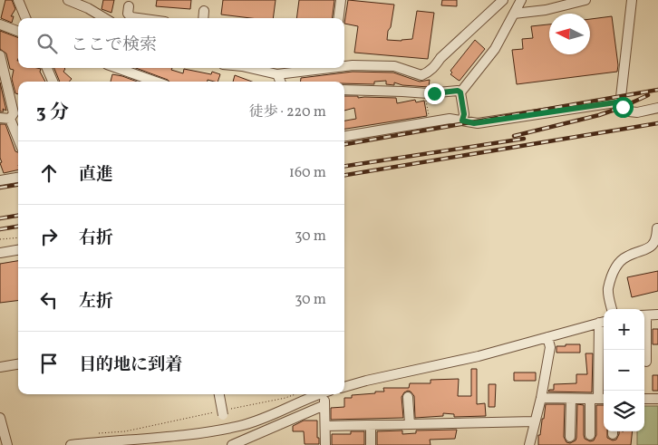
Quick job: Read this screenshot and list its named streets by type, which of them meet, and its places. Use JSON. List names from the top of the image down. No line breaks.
{"north":"left","page":{"search":"ここで検索","heading":["3 分","徒歩 · 220 m"],"list":[["直進","160 m"],["右折","30 m"],["左折","30 m"],"目的地に到着"],"map_buttons":["+","−"]}}
